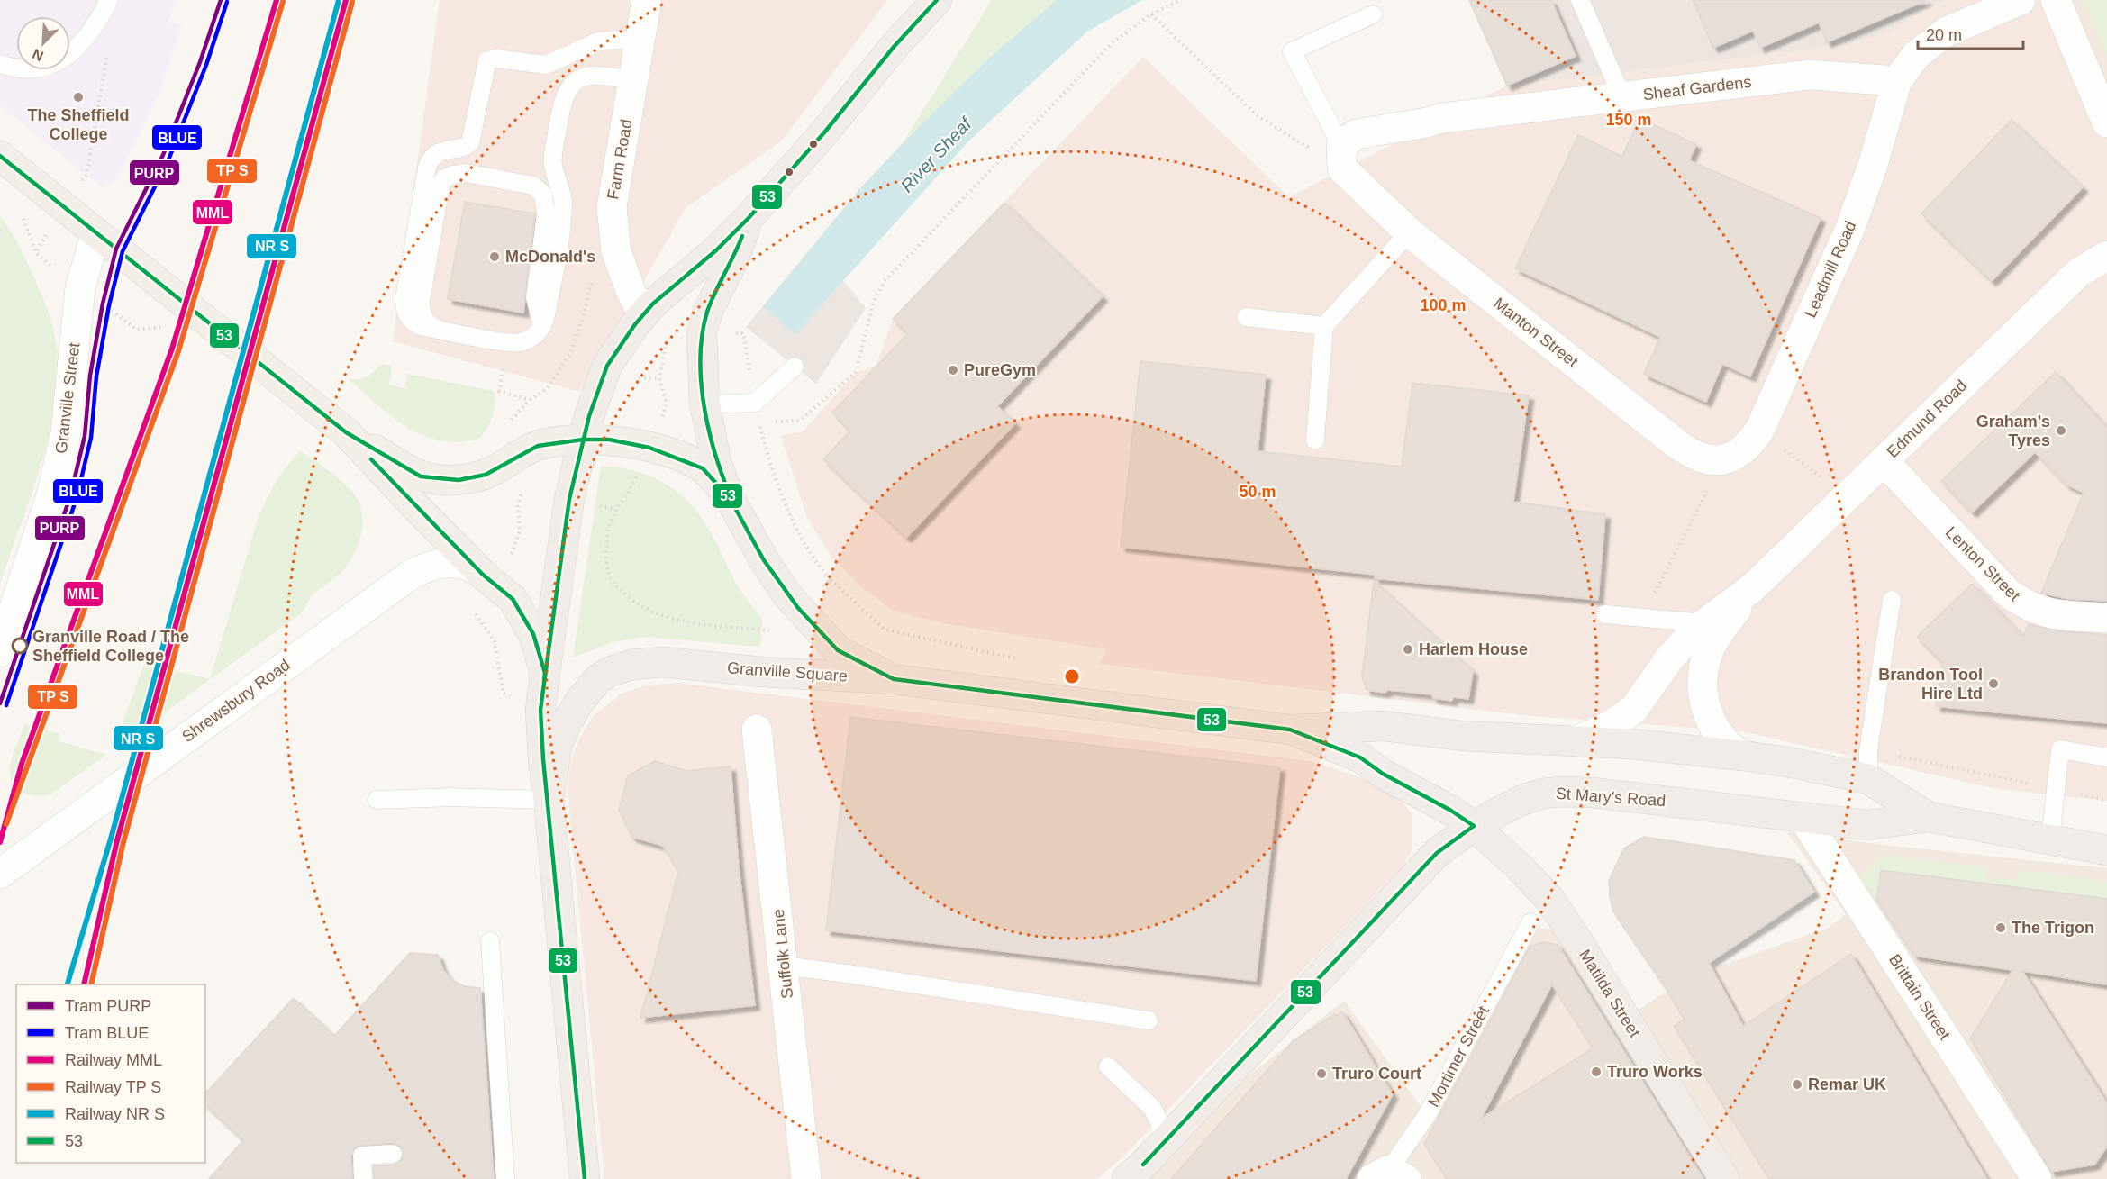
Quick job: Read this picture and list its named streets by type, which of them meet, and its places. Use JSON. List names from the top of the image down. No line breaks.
{"streets":{"highway":["Granville Square","St Mary's Road","Matilda Street"],"street":["Sheaf Gardens","Farm Road","Leadmill Road","Manton Street","Granville Street","Edmund Road","Lenton Street","Shrewsbury Road","Suffolk Lane","Brittain Street"],"lane":["Mortimer Street"]},"crossings":[["Sheaf Gardens","Leadmill Road"],["Sheaf Gardens","Manton Street"],["Leadmill Road","Manton Street"],["Edmund Road","Lenton Street"],["Edmund Road","St Mary's Road"],["Granville Square","St Mary's Road"],["St Mary's Road","Matilda Street"],["St Mary's Road","Brittain Street"]],"water":["River Sheaf"],"places":["The Sheffield College","McDonald's","PureGym","Graham's Tyres","Granville Road / The Sheffield College","Harlem House","Brandon Tool Hire Ltd","The Trigon","Truro Works","Truro Court","Remar UK"],"lines":["tram line PURP","rail line MML","transit line 53","tram line BLUE"],"legend":["Tram PURP","Tram BLUE","Railway MML","Railway TP S","Railway NR S","53"],"scale_bar":"20 m","north":"bottom left","rings":["150 m","100 m","50 m"]}
